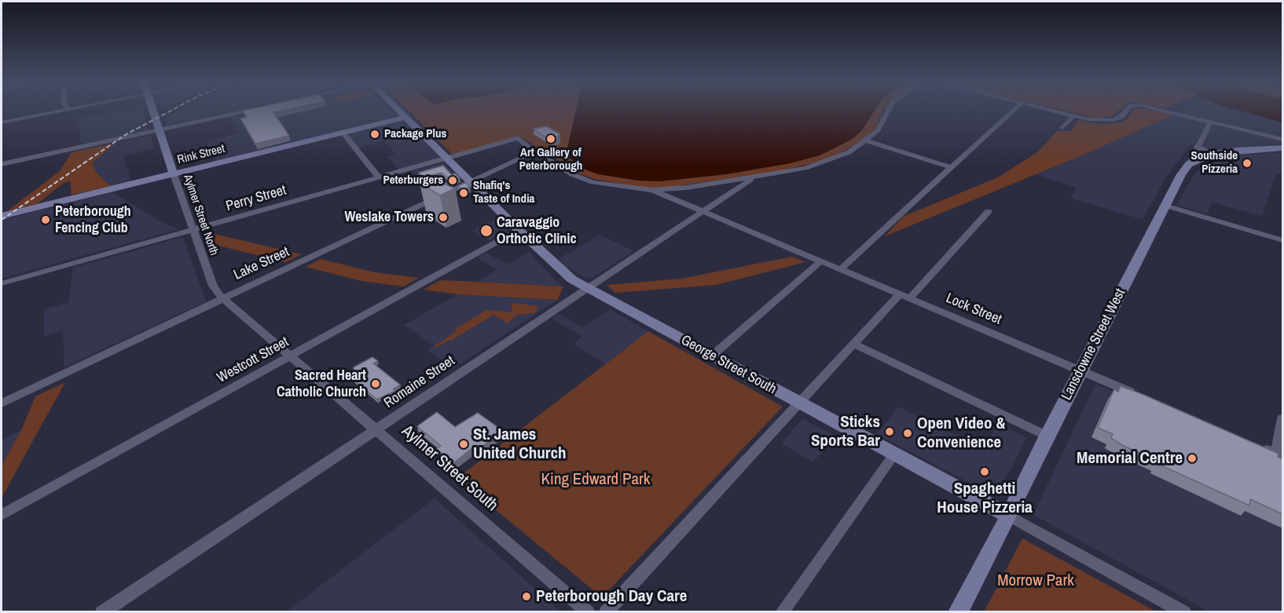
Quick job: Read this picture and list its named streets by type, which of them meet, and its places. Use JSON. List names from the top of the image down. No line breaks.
{"streets":{"main road":["Rink Street","Aylmer Street North","Lansdowne Street West","George Street South"],"street":["Perry Street","Lake Street","Lock Street","Westcott Street","Romaine Street","Aylmer Street South"]},"crossings":[["Rink Street","Aylmer Street North"],["Rink Street","George Street South"],["Perry Street","Aylmer Street North"],["Perry Street","Lake Street"],["Perry Street","George Street South"],["Aylmer Street North","Lake Street"],["Aylmer Street North","Aylmer Street South"],["Lake Street","George Street South"],["Lake Street","Aylmer Street South"],["Lock Street","Lansdowne Street West"],["Lock Street","Romaine Street"],["Lansdowne Street West","George Street South"],["Westcott Street","George Street South"],["Westcott Street","Aylmer Street South"],["George Street South","Romaine Street"],["Romaine Street","Aylmer Street South"]],"parks":["King Edward Park","Morrow Park"],"places":["Package Plus","Art Gallery of Peterborough","Southside Pizzeria","Peterburgers","Shafiq's Taste of India","Weslake Towers","Peterborough Fencing Club","Caravaggio Orthotic Clinic","Sacred Heart Catholic Church","Sticks Sports Bar","Open Video & Convenience","St. James United Church","Memorial Centre","Spaghetti House Pizzeria","Peterborough Day Care"]}
